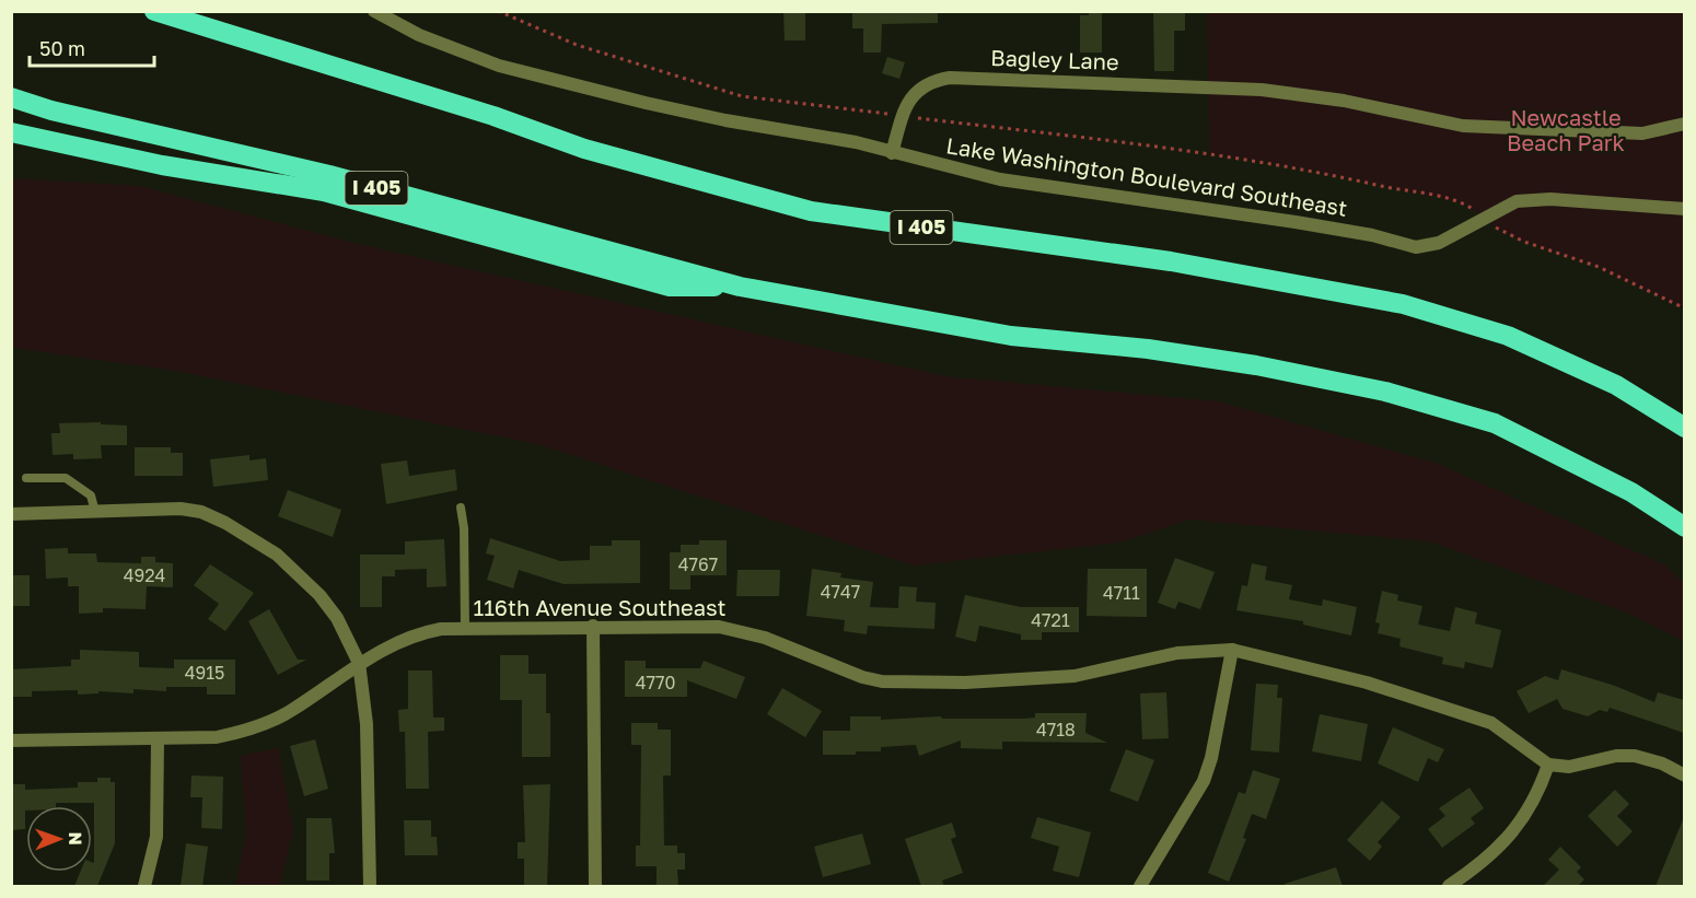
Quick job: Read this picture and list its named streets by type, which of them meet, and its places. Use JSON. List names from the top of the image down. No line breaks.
{"streets":{"highway":["I 405"],"street":["Bagley Lane","Lake Washington Boulevard Southeast","116th Avenue Southeast"]},"crossings":[["Bagley Lane","Lake Washington Boulevard Southeast"]],"parks":["Newcastle Beach Park"],"house_numbers":["4767","4924","4747","4711","4721","4915","4770","4718"],"scale_bar":"50 m","north":"right"}
